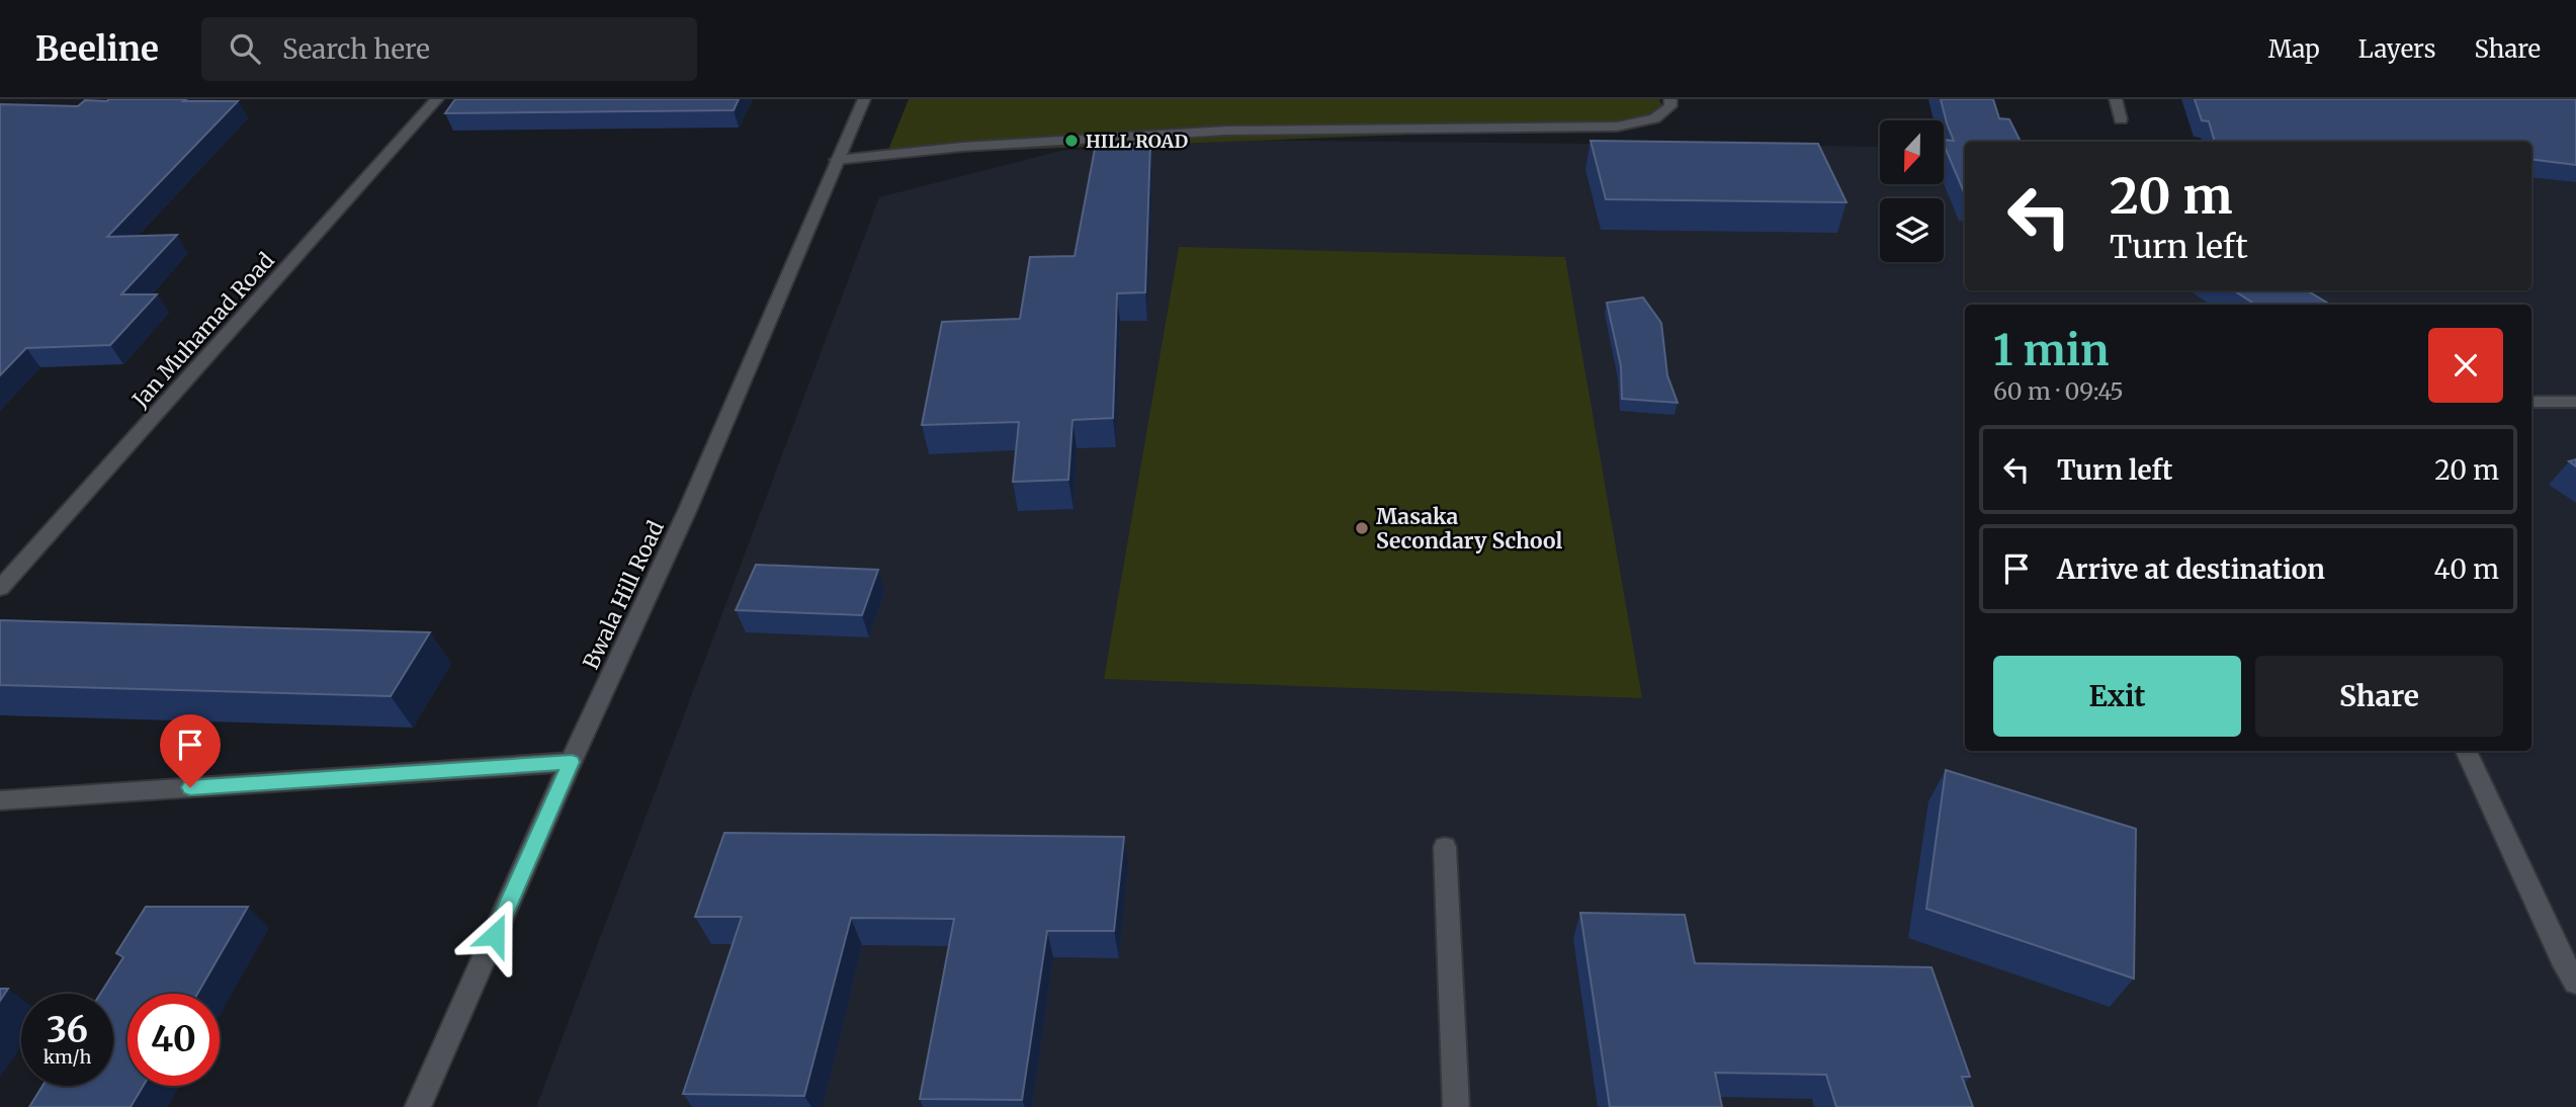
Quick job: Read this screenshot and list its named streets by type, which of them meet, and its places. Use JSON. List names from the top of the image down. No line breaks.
{"streets":{"street":["Jan Muhamad Road","Bwala Hill Road"]},"places":["HILL ROAD","Masaka Secondary School"],"north":"bottom","page":{"header":"Beeline","search":"Search here","nav":["Map","Layers","Share"],"turn":["20 m","Turn left"],"heading":["1 min","60 m · 09:45"],"list":[{"name":"Turn left","value":"20 m"},{"name":"Arrive at destination","value":"40 m"}],"buttons":["Exit","Share"],"speed":"36 km/h","limit":"40"}}
